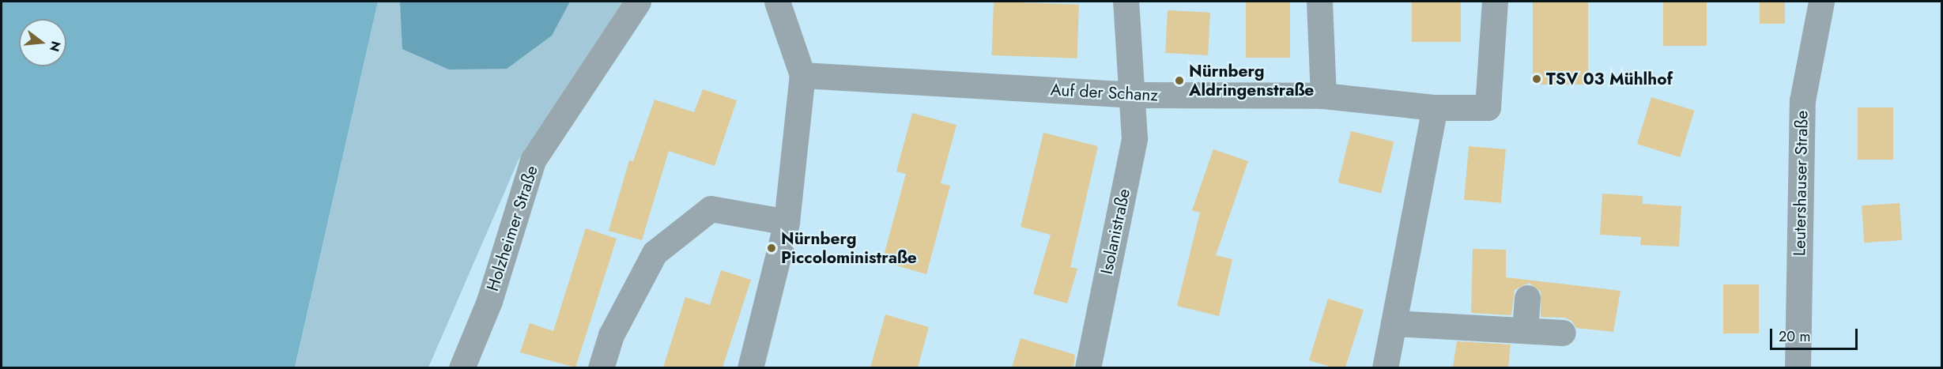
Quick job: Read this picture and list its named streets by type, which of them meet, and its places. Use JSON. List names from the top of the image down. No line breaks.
{"streets":{"street":["Auf der Schanz","Leutershauser Straße","Holzheimer Straße","Isolanistraße"]},"crossings":[["Auf der Schanz","Isolanistraße"]],"places":["TSV 03 Mühlhof","Nürnberg Aldringenstraße","Nürnberg Piccoloministraße"],"scale_bar":"20 m","north":"right"}
